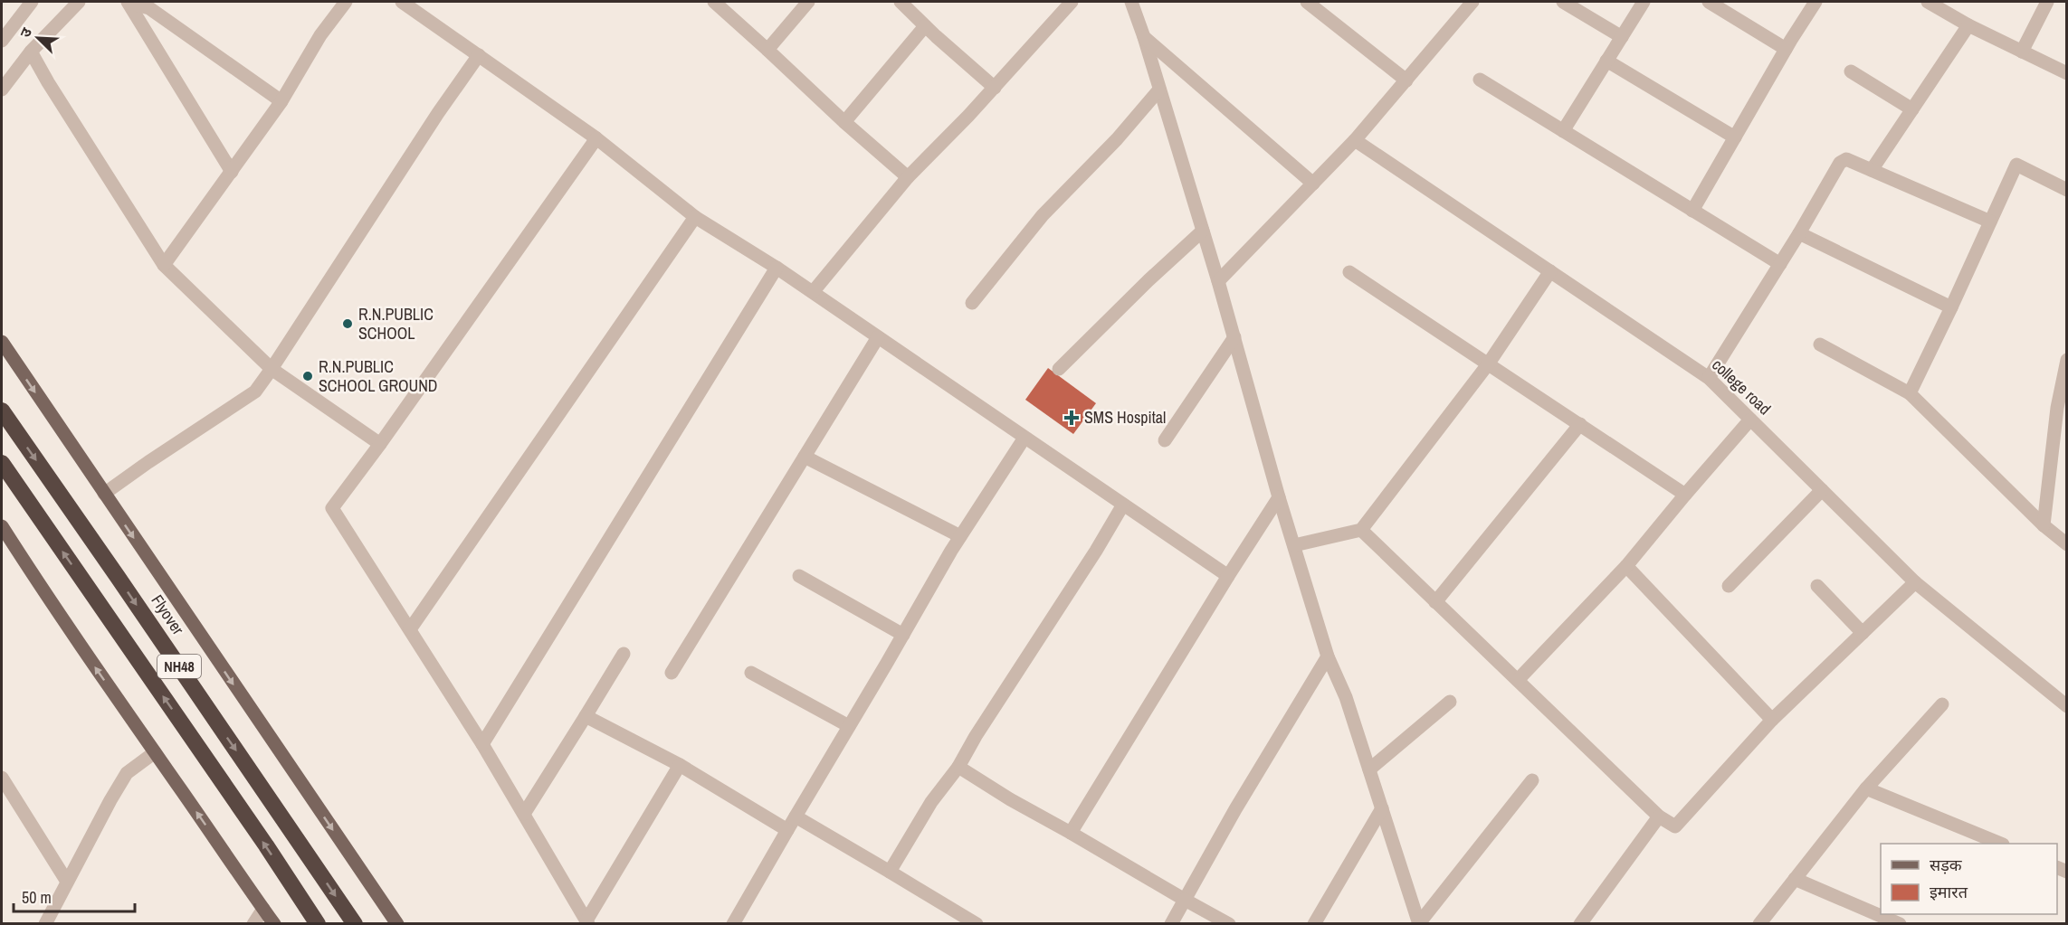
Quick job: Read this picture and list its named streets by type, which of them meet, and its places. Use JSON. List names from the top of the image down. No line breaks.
{"streets":{"highway":["Flyover","NH48"],"street":["college road"]},"places":{"other":["R.N.PUBLIC SCHOOL","R.N.PUBLIC SCHOOL GROUND"],"health":["SMS Hospital"]},"legend":["सड़क","इमारत"],"scale_bar":"50 m","north":"top left"}
